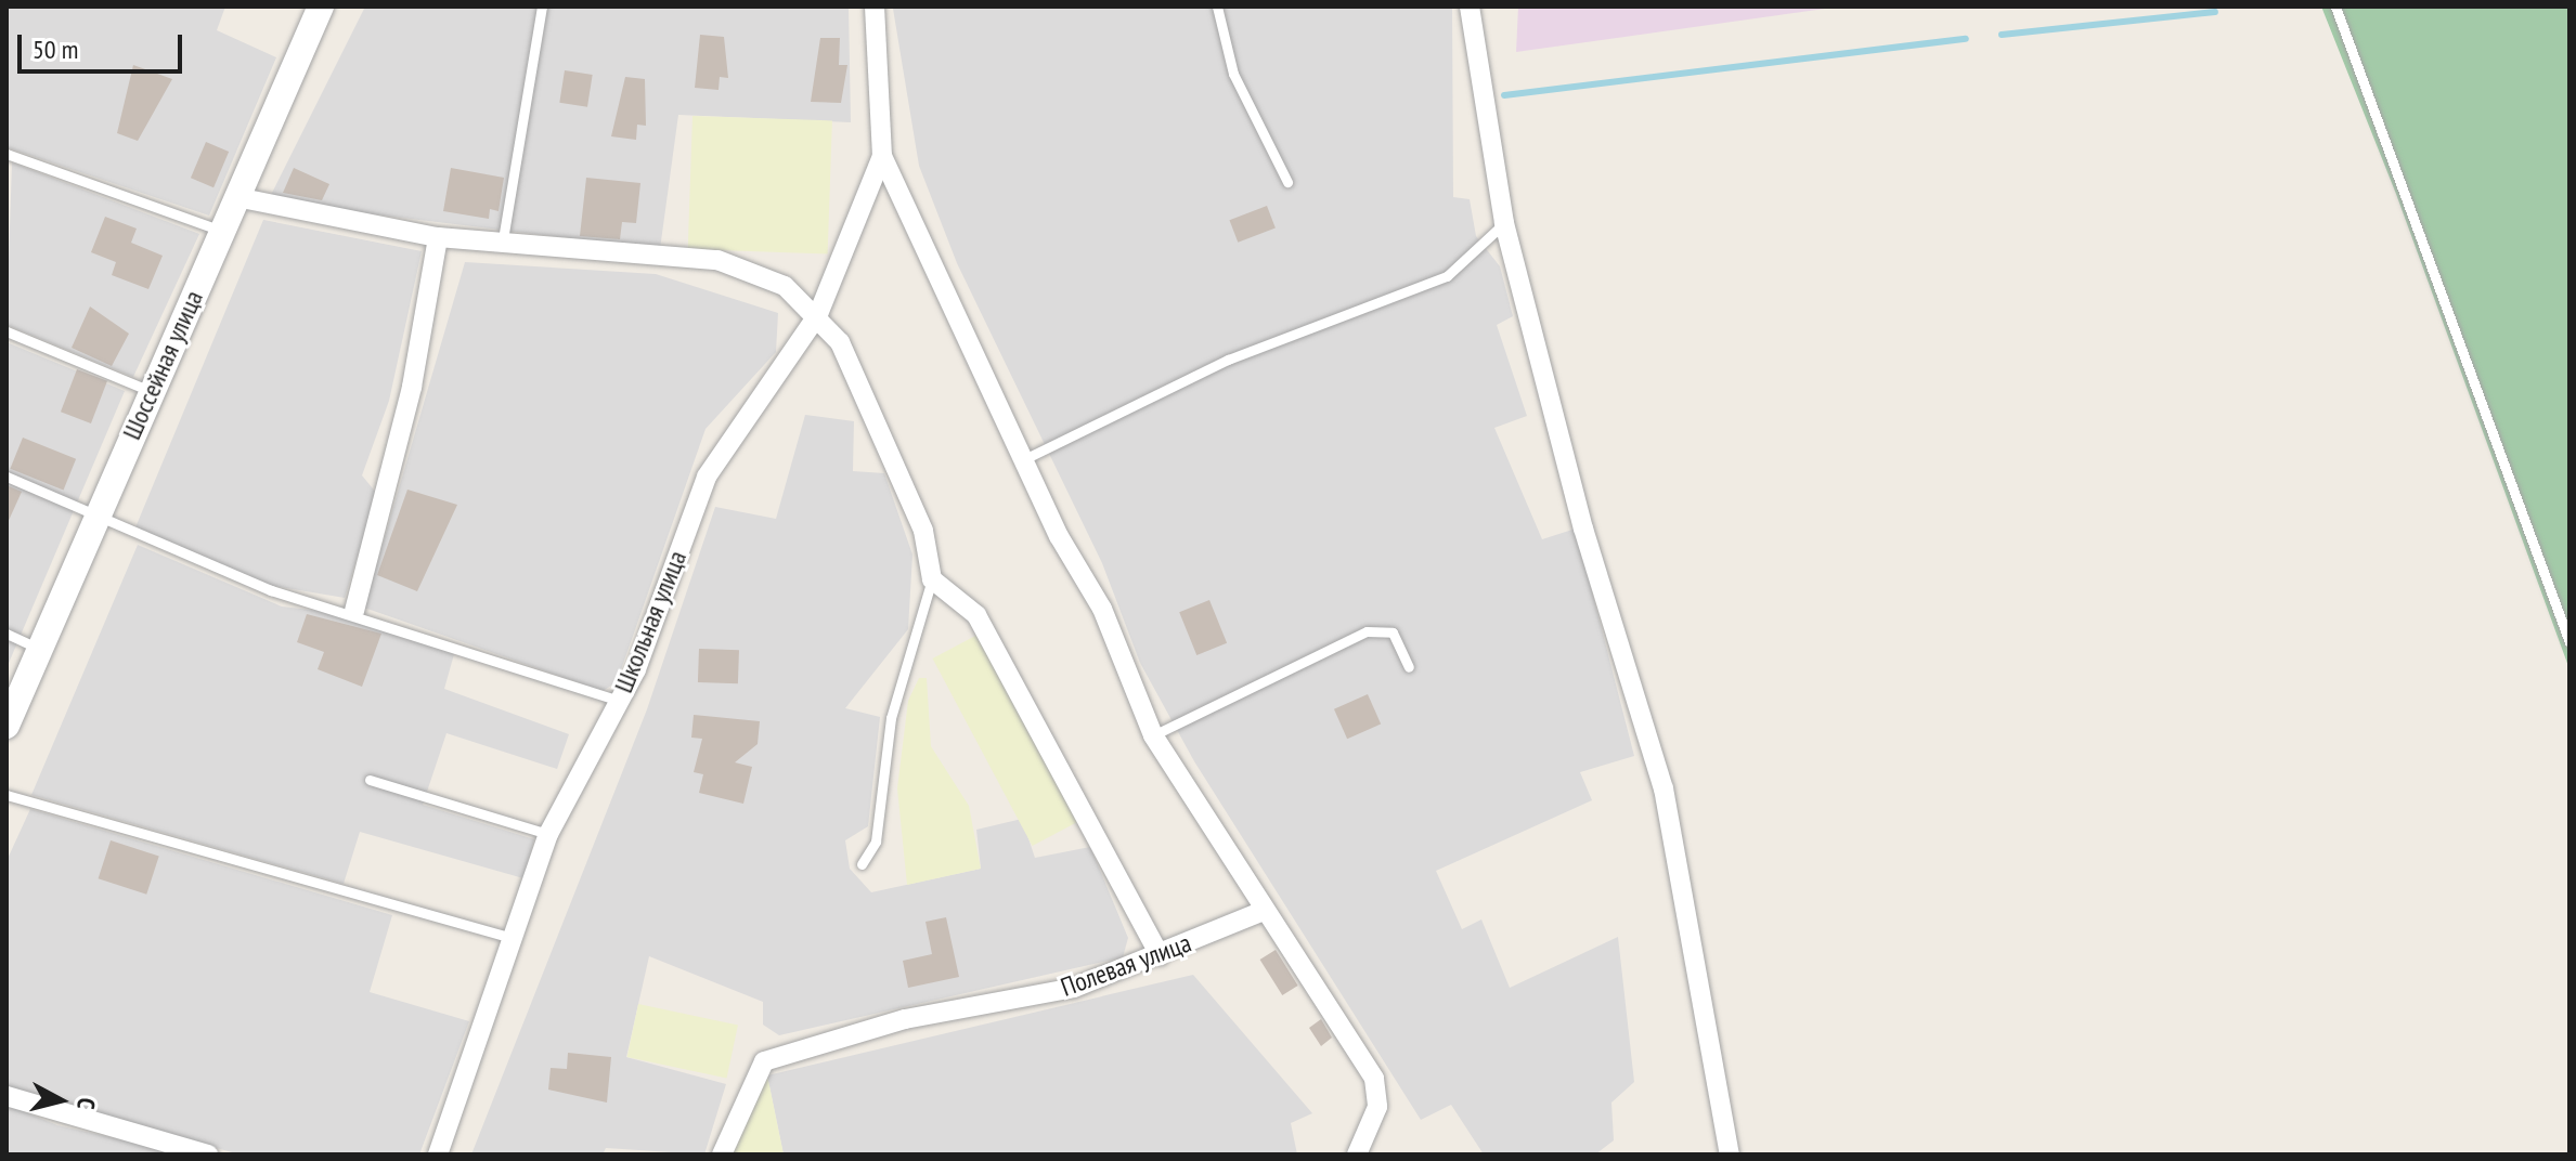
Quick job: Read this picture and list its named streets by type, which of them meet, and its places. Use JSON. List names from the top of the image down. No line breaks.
{"streets":{"street":["Шоссейная улица","Школьная улица","Полевая улица"]},"crossings":[["Школьная улица","Полевая улица"]],"scale_bar":"50 m","north":"right"}
